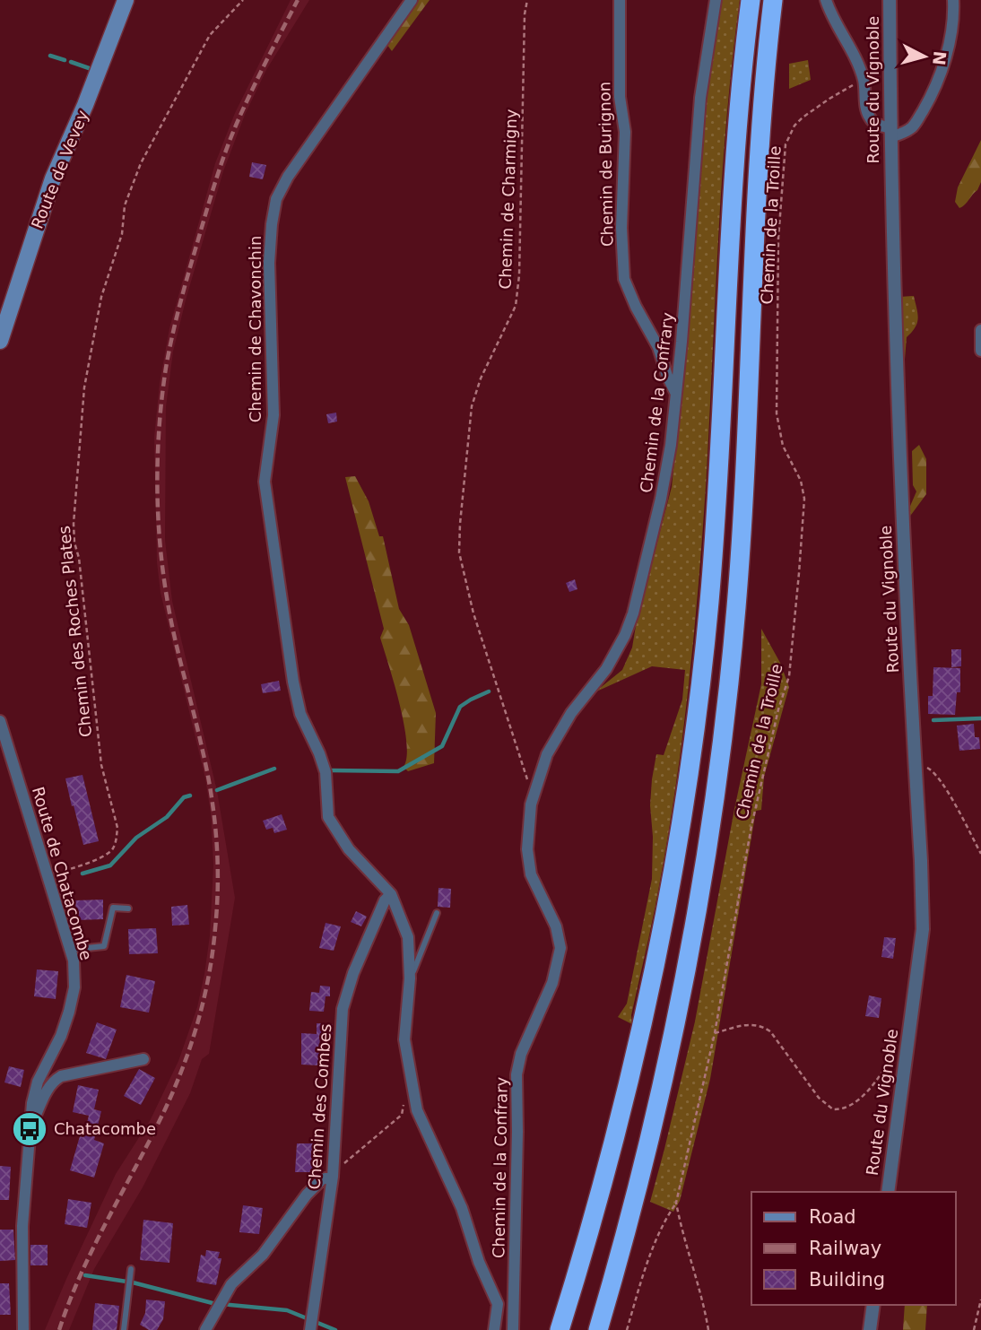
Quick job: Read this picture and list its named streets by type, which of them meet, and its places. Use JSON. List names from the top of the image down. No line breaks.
{"streets":{"main road":["Route de Vevey"],"street":["Route du Vignoble","Chemin de Burignon","Chemin de Chavonchin","Chemin de la Confrary","Route de Chatacombe","Chemin des Combes"],"path":["Chemin de Charmigny","Chemin de la Troille","Chemin des Roches Plates"]},"crossings":[["Chemin de Burignon","Chemin de la Confrary"],["Chemin de Charmigny","Chemin de la Confrary"],["Chemin de Chavonchin","Chemin des Combes"],["Chemin des Roches Plates","Route de Chatacombe"]],"places":{"bus stop":["Chatacombe"]},"legend":["Road","Railway","Building"],"north":"right"}
